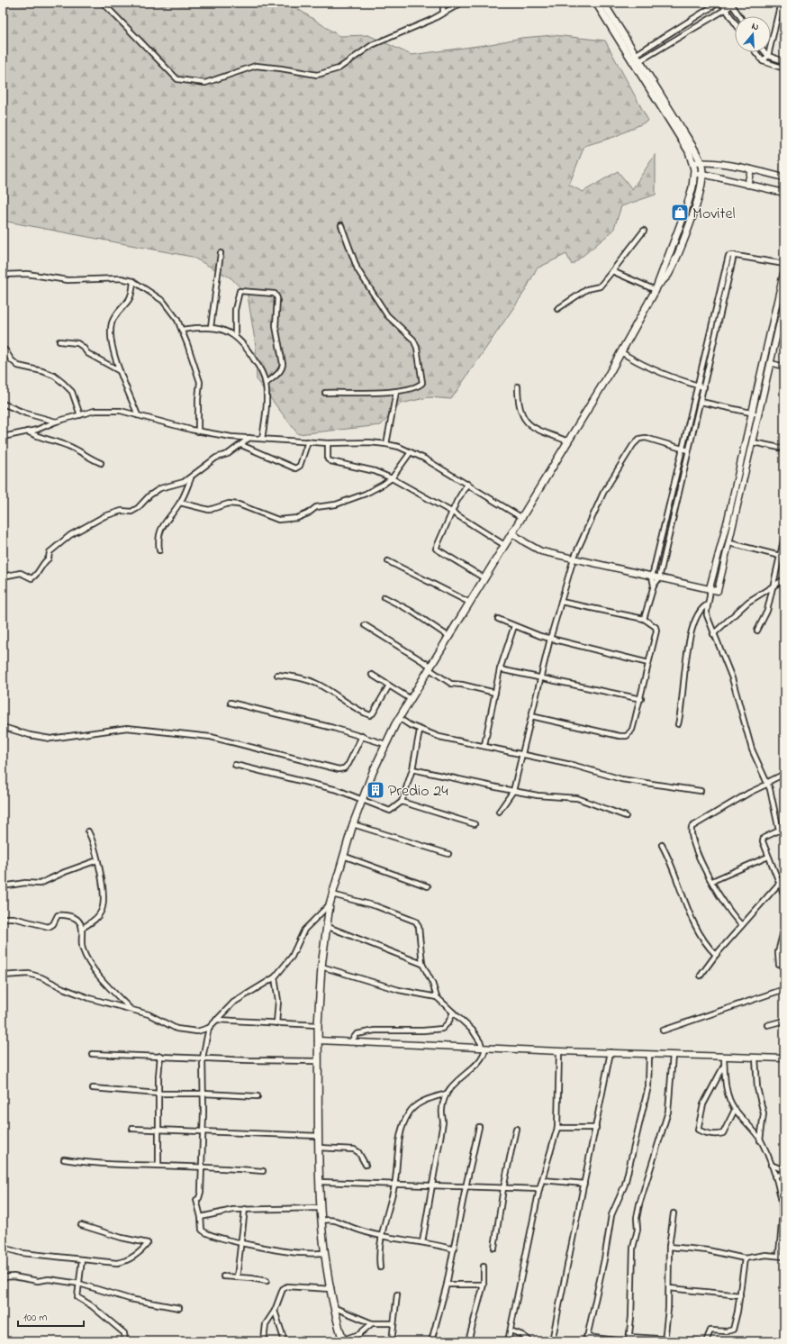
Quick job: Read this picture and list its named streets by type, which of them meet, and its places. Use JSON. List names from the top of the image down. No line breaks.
{"places":{"shop":["Movitel"],"building":["Predio 24"]},"scale_bar":"100 m","north":"top"}
